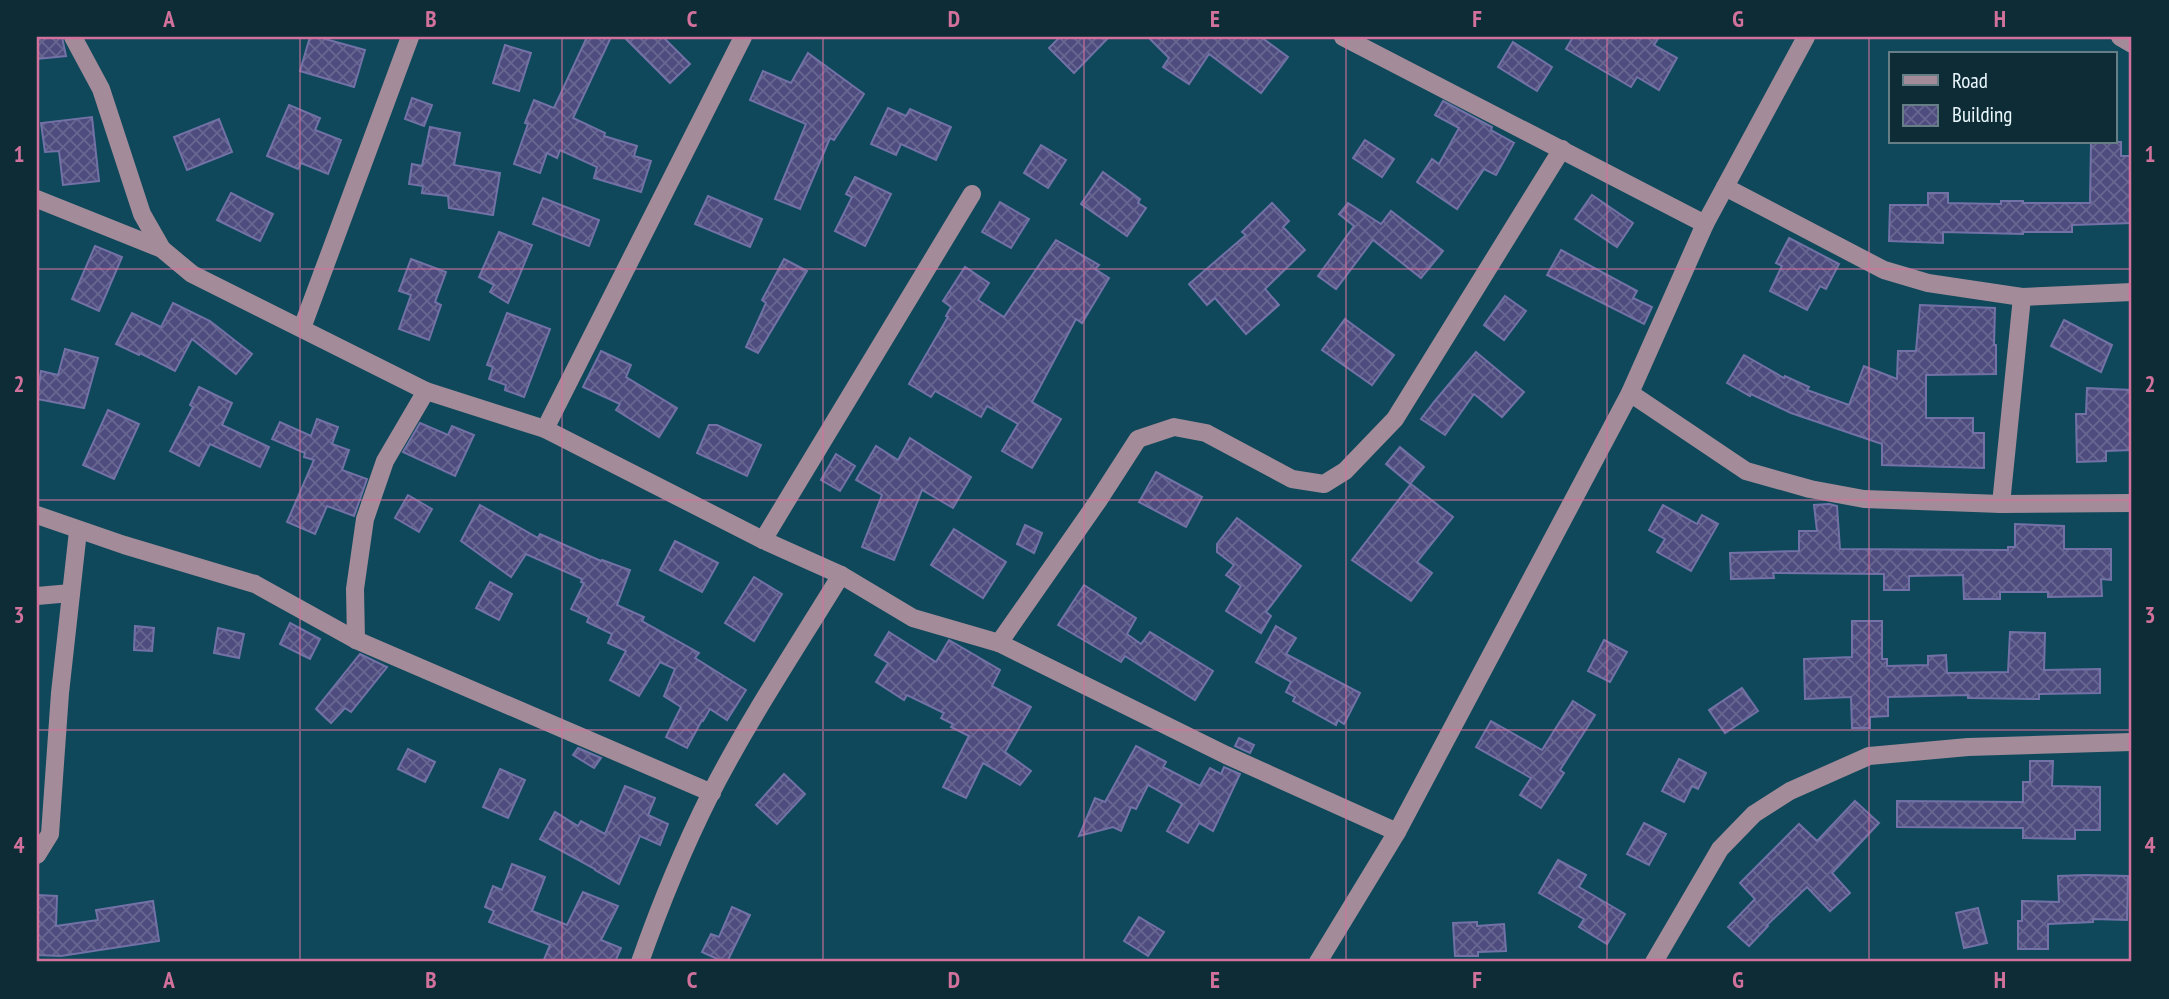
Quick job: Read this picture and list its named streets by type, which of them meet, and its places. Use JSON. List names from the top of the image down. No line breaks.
{"legend":["Road","Building"],"grid":{"columns":["A","B","C","D","E","F","G","H"],"rows":["1","2","3","4"]}}
